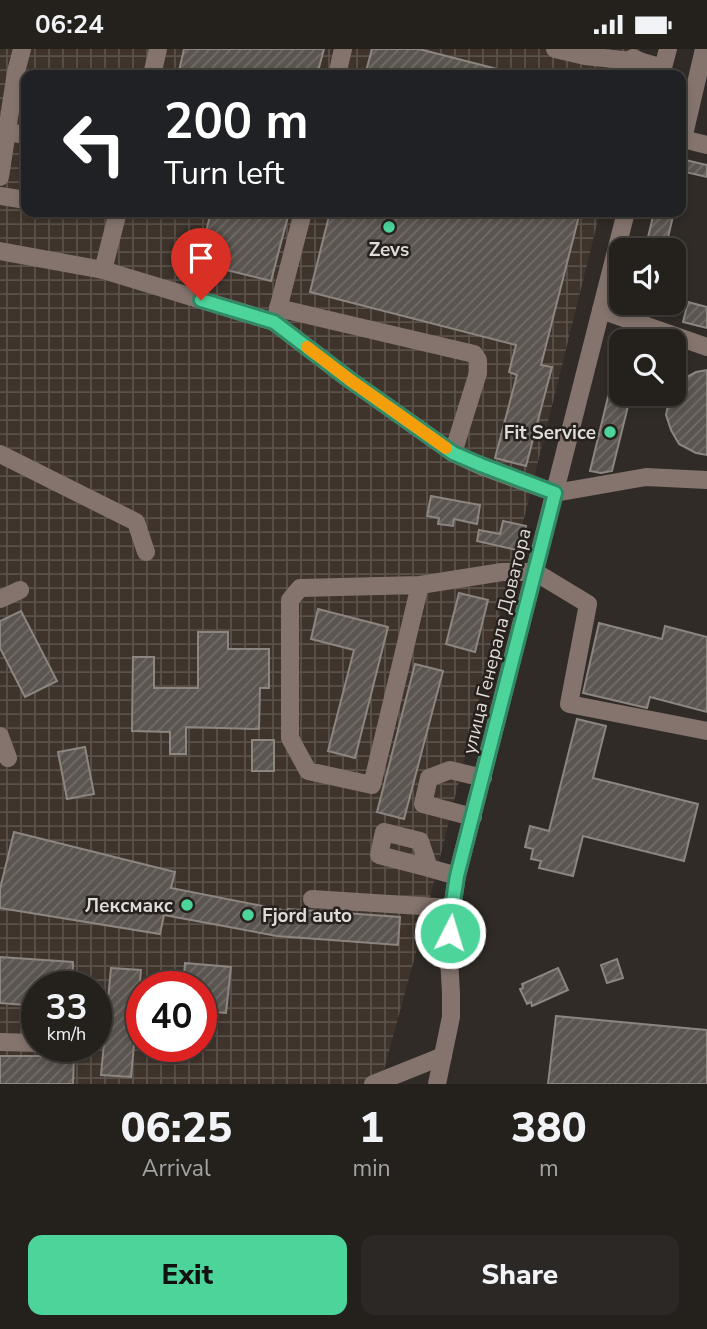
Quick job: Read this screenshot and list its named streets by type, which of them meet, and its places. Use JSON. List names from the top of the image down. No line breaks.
{"streets":{"street":["улица Генерала Доватора"]},"places":["Zevs","Fit Service","Лексмакс","Fjord auto"],"page":{"status":"06:24","turn":["200 m","Turn left"],"speed":"33 km/h","limit":"40","eta":["06:25","Arrival","1","min","380","m"],"buttons":["Exit","Share"]}}
